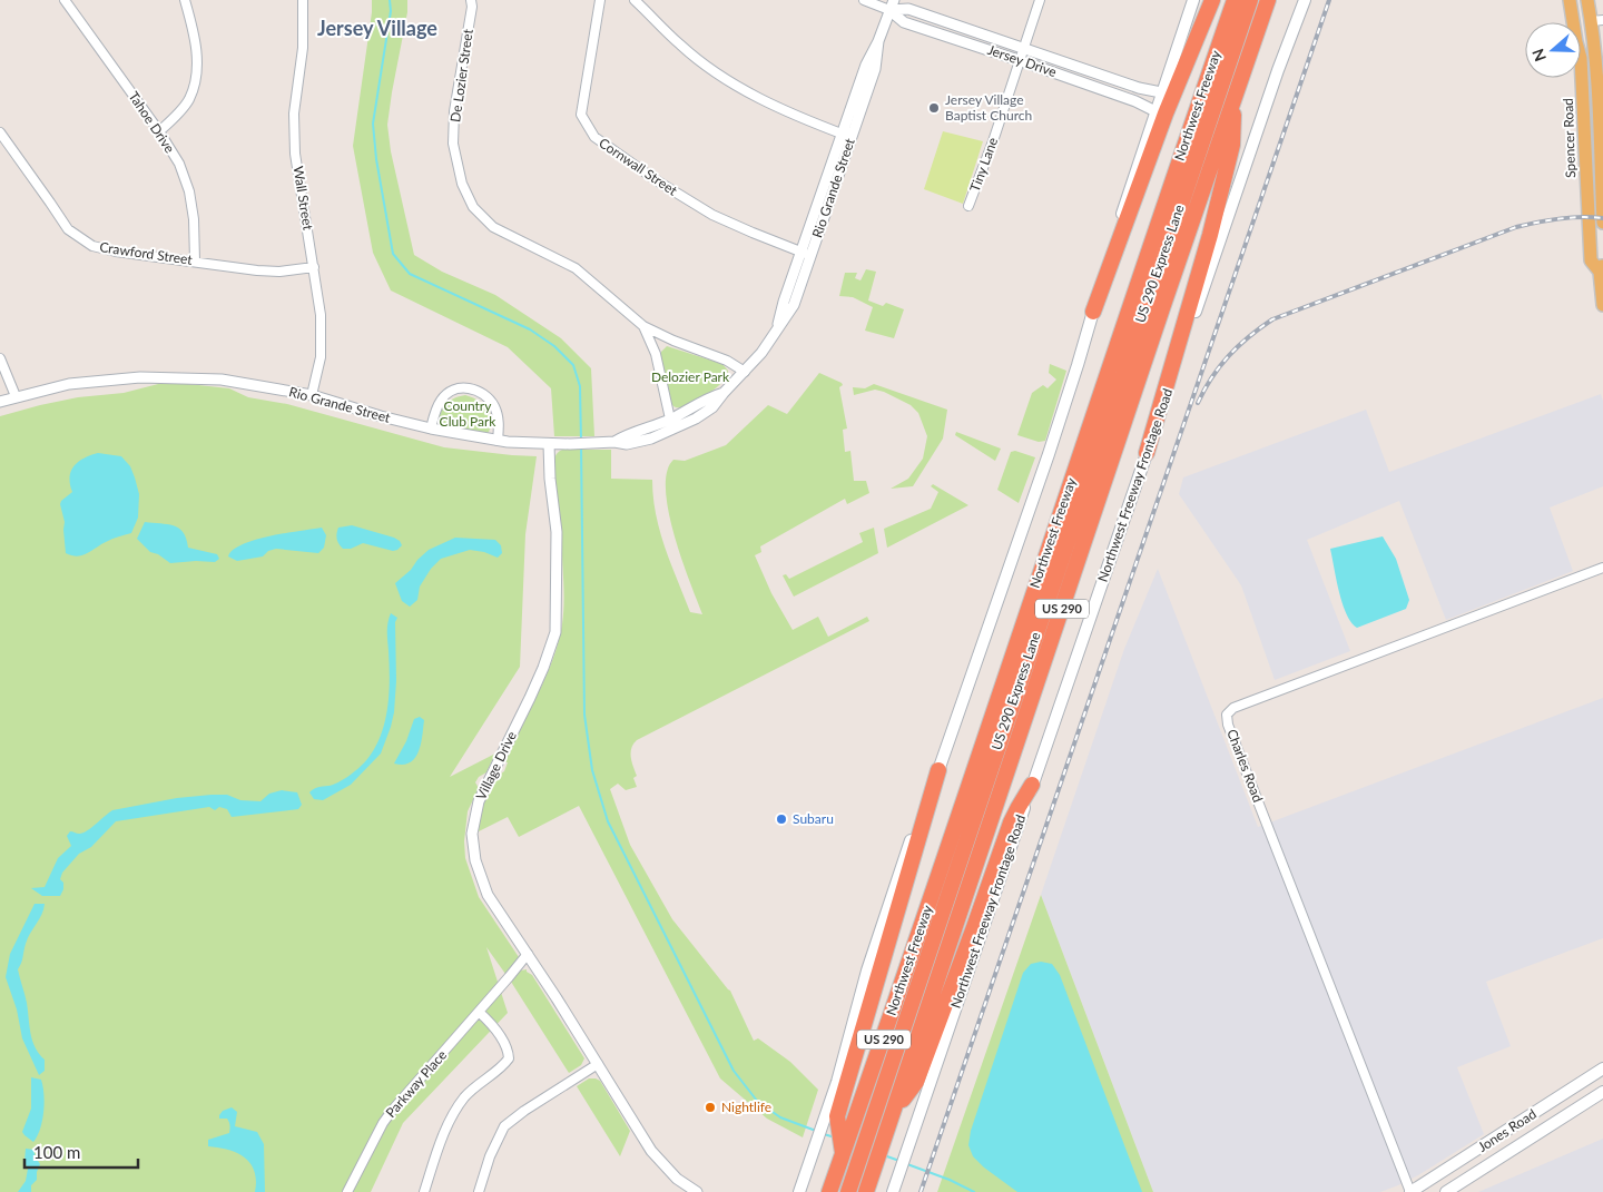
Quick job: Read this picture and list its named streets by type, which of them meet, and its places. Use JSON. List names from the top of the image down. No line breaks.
{"streets":{"highway":["Northwest Freeway","US 290 Express Lane","US 290"],"main road":["Spencer Road","Northwest Freeway Frontage Road","Jones Road"],"street":["Jersey Drive","De Lozier Street","Tahoe Drive","Tiny Lane","Cornwall Street","Rio Grande Street","Wall Street","Crawford Street","Village Drive","Charles Road","Parkway Place"]},"crossings":[["Jersey Drive","Tiny Lane"],["Jersey Drive","Rio Grande Street"],["De Lozier Street","Rio Grande Street"],["Tahoe Drive","Crawford Street"],["Cornwall Street","Rio Grande Street"],["Rio Grande Street","Wall Street"],["Rio Grande Street","Village Drive"],["Wall Street","Crawford Street"],["Village Drive","Parkway Place"],["Charles Road","Jones Road"]],"districts":["Jersey Village"],"parks":["Delozier Park","Country Club Park"],"places":["Jersey Village Baptist Church","Subaru","Nightlife"],"scale_bar":"100 m","north":"left"}
